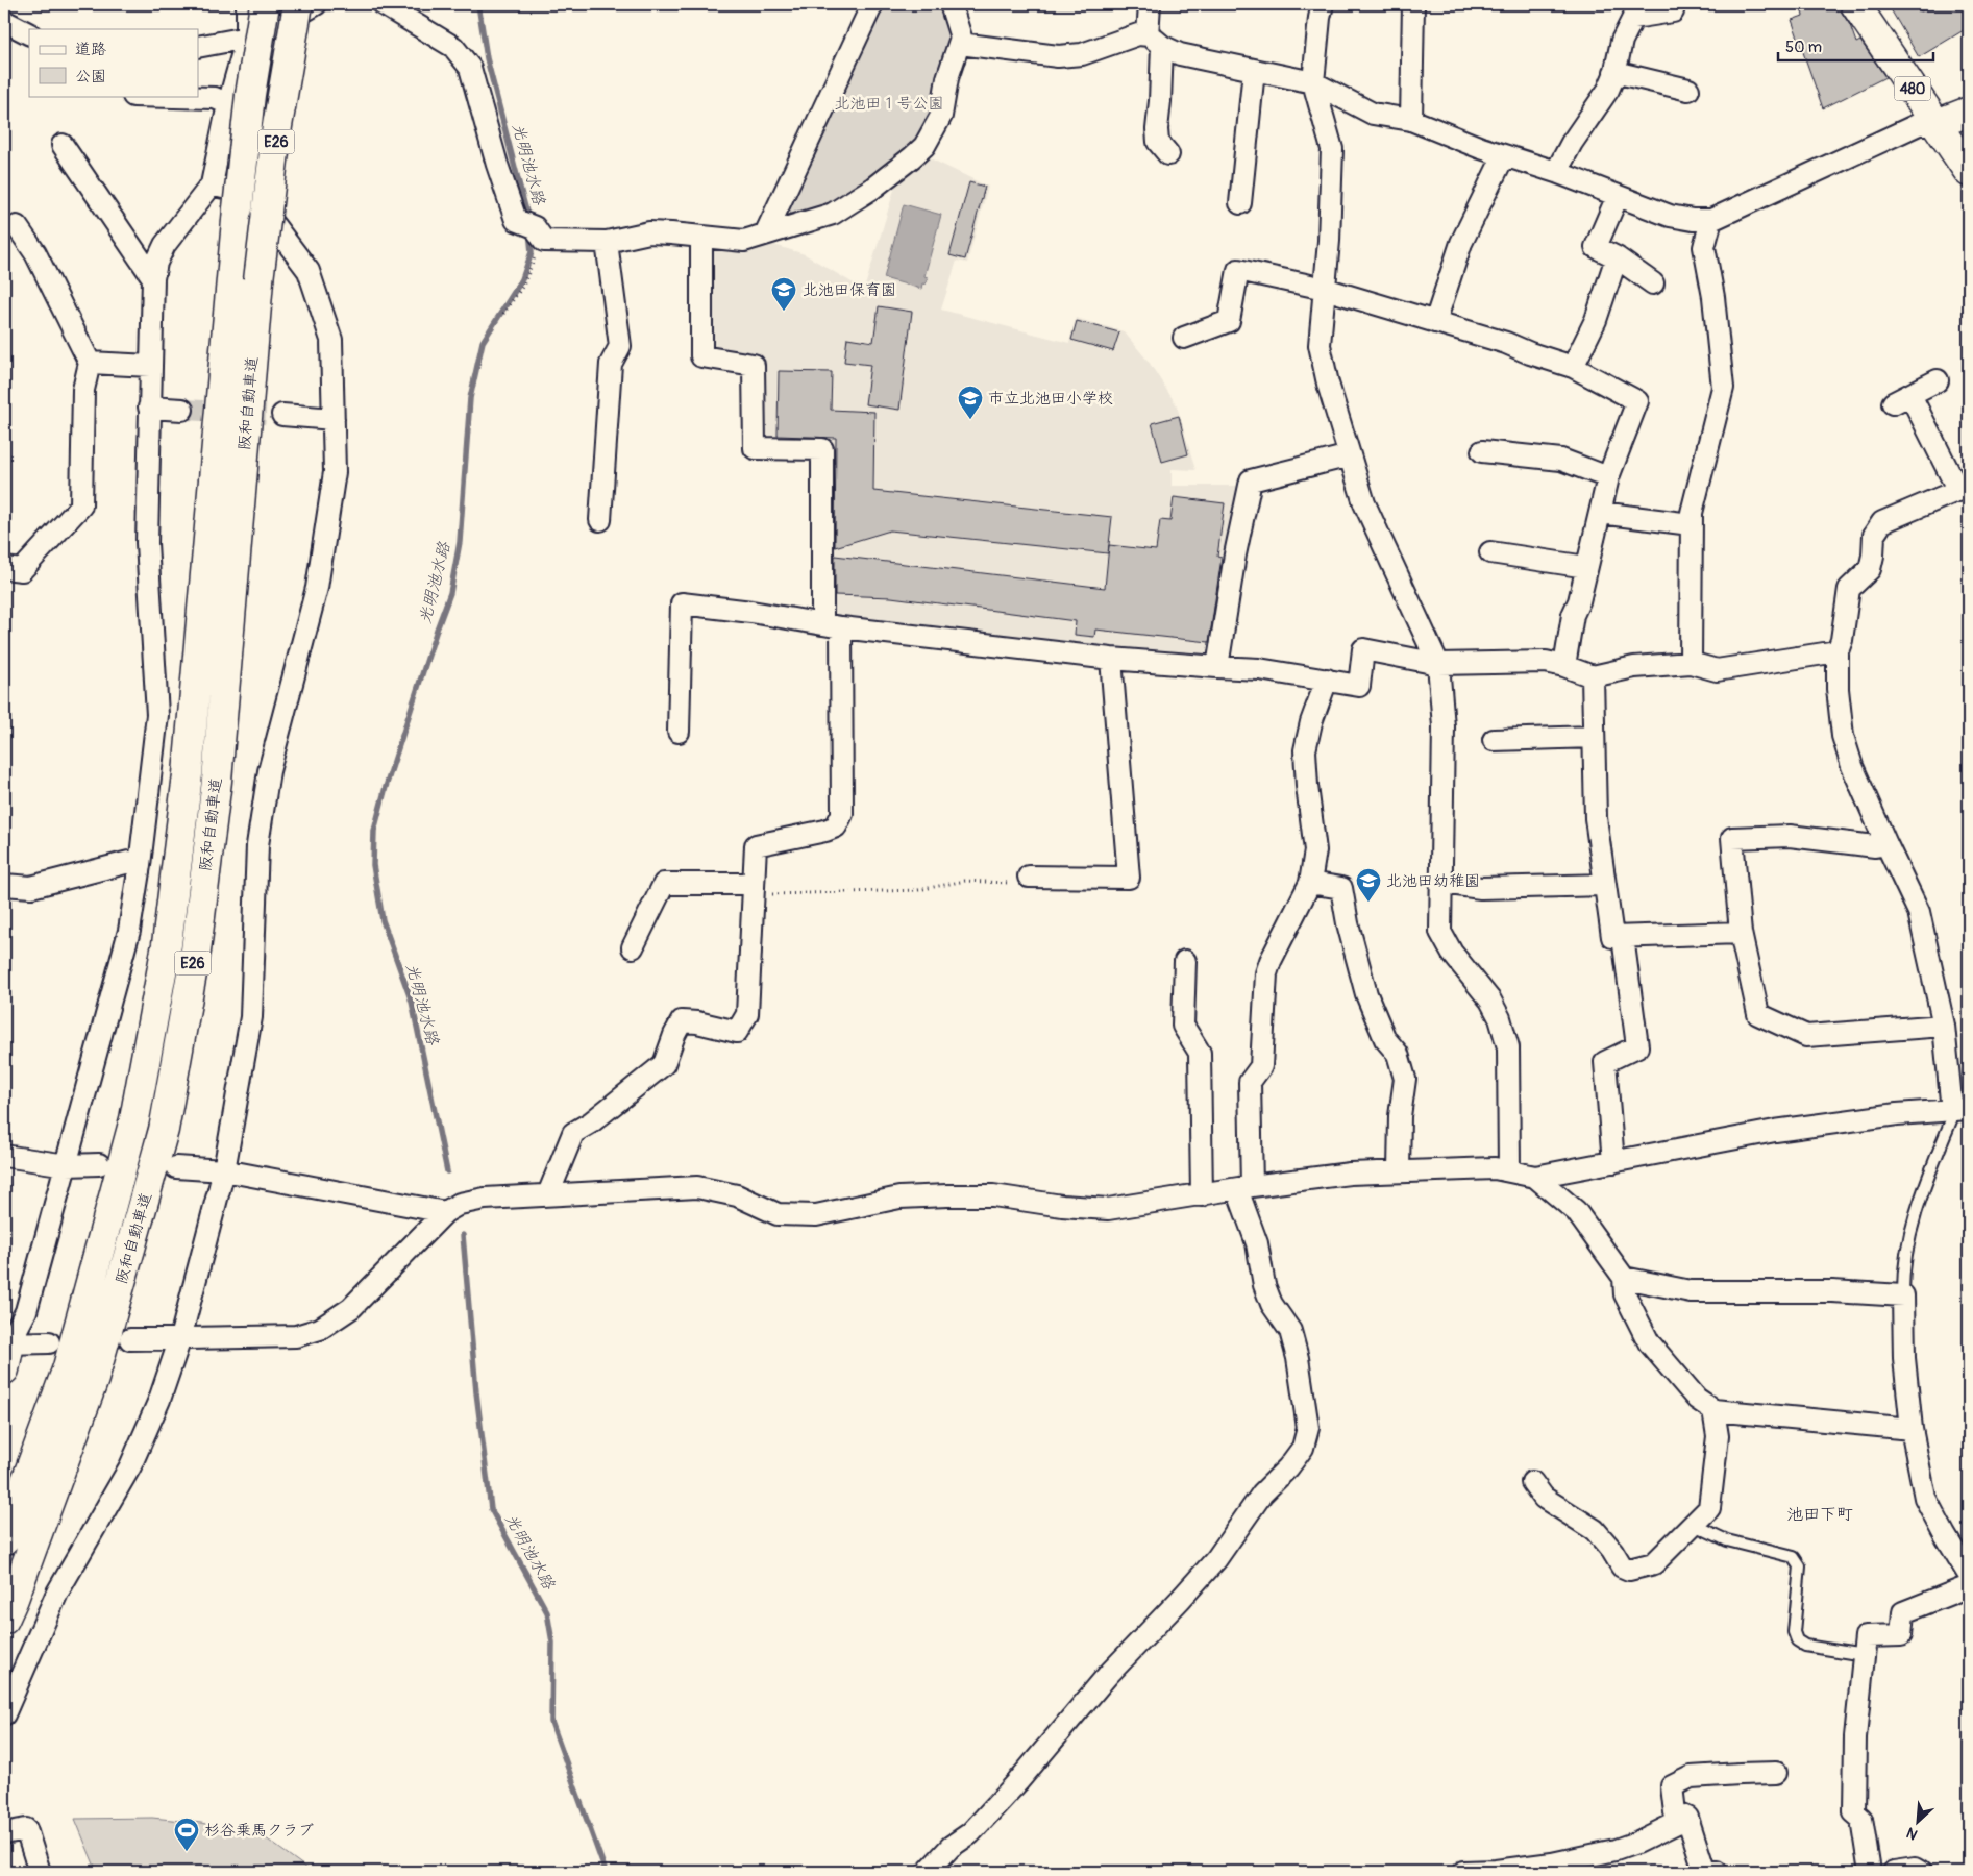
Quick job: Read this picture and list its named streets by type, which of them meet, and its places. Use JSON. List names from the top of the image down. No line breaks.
{"streets":{"main road":["480","E26","阪和自動車道"]},"districts":["池田下町"],"water":["光明池水路"],"parks":["北池田１号公園"],"places":{"school or university":["北池田保育園","市立北池田小学校","北池田幼稚園"],"sports":["杉谷乗馬クラブ"]},"legend":["道路","公園"],"scale_bar":"50 m","north":"bottom left"}
